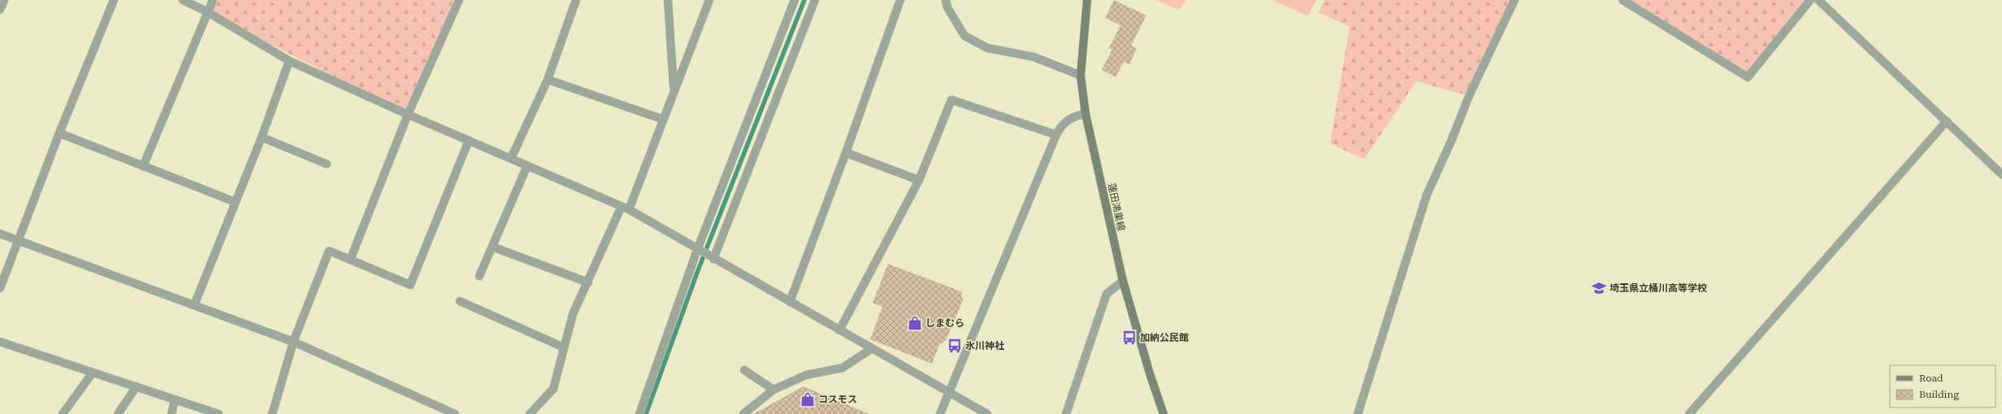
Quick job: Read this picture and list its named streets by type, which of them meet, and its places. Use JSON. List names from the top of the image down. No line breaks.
{"streets":{"main road":["蓮田鴻巣線"]},"places":{"school or university":["埼玉県立桶川高等学校"],"shop":["しまむら","コスモス"],"bus stop":["加納公民館","氷川神社"]},"legend":["Road","Building"]}
